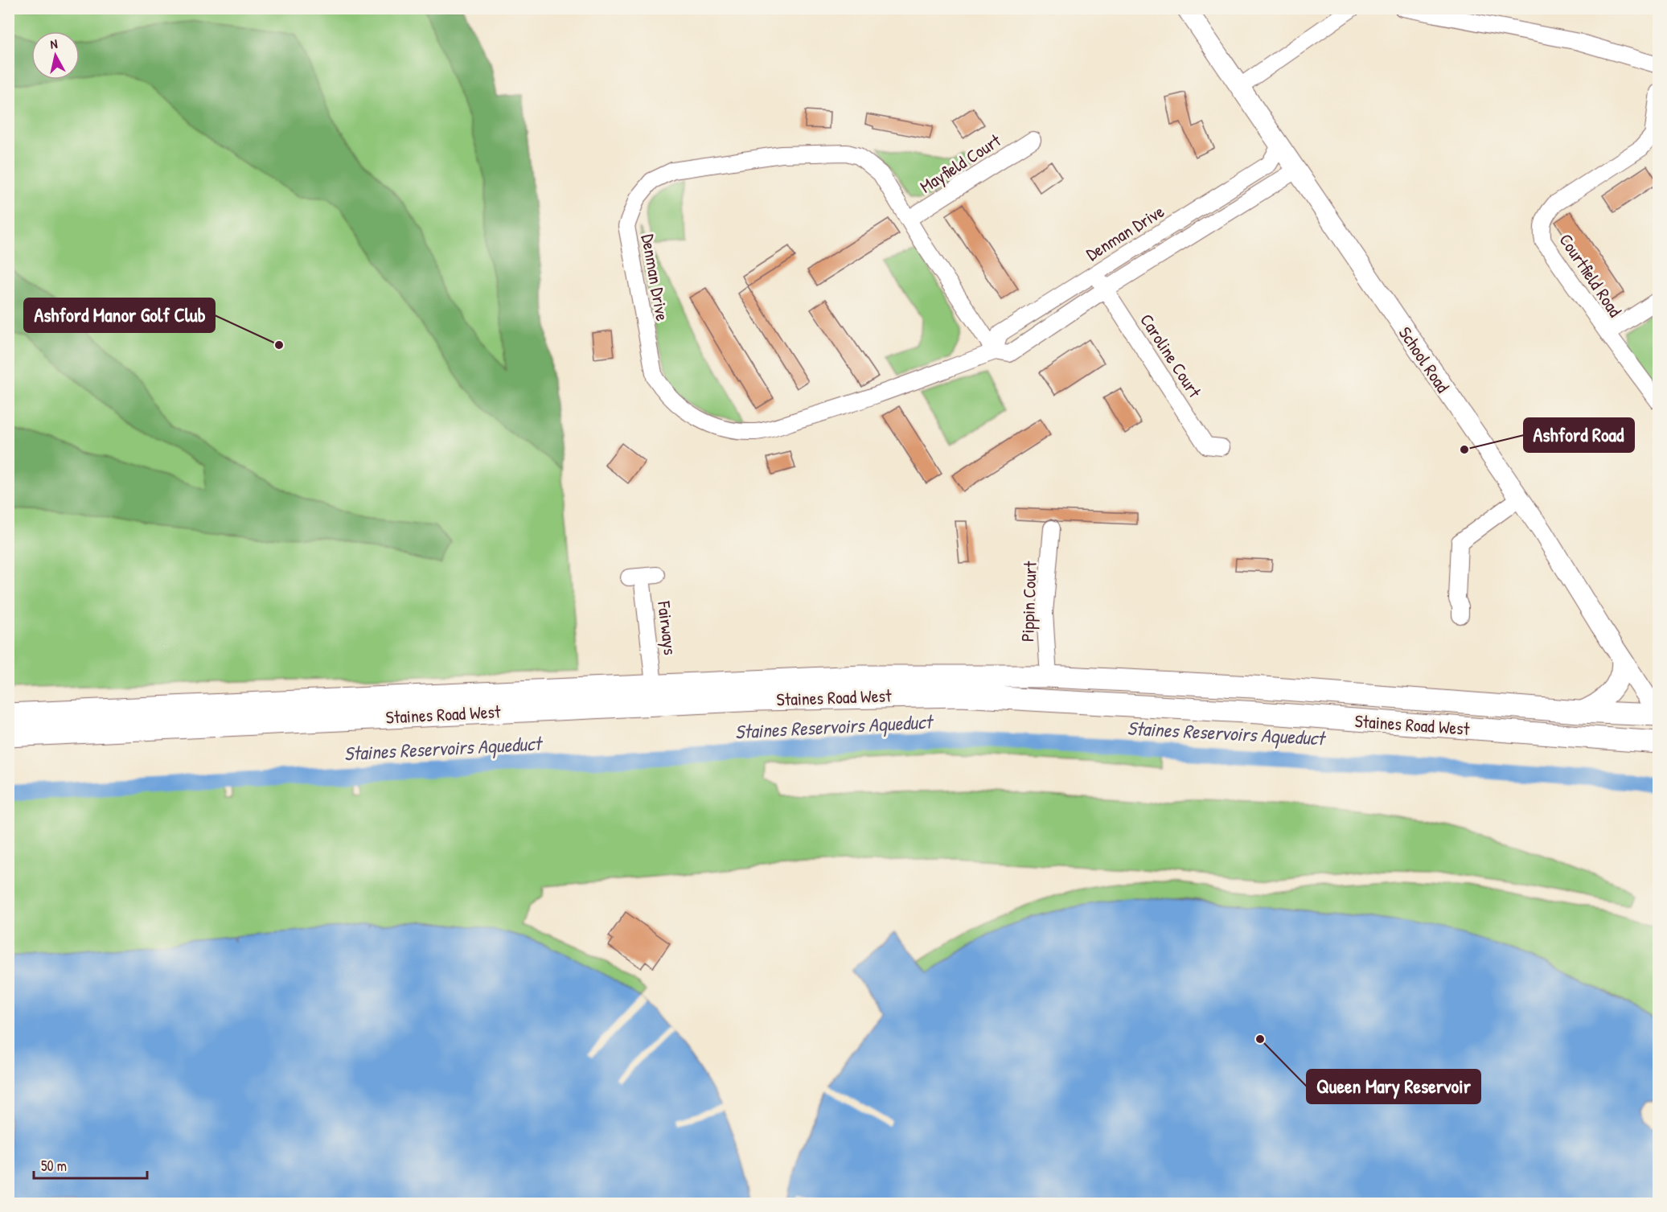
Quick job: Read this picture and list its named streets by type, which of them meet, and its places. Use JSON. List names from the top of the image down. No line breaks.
{"streets":{"highway":["Staines Road West"],"main road":["School Road"],"street":["Mayfield Court","Denman Drive","Courtfield Road","Caroline Court","Pippin Court","Fairways"]},"crossings":[["Mayfield Court","Denman Drive"],["Denman Drive","Caroline Court"],["Denman Drive","School Road"],["School Road","Staines Road West"],["Pippin Court","Staines Road West"],["Fairways","Staines Road West"]],"water":["Staines Reservoirs Aqueduct"],"places":["Ashford Manor Golf Club","Ashford Road","Queen Mary Reservoir"],"scale_bar":"50 m","north":"top"}
